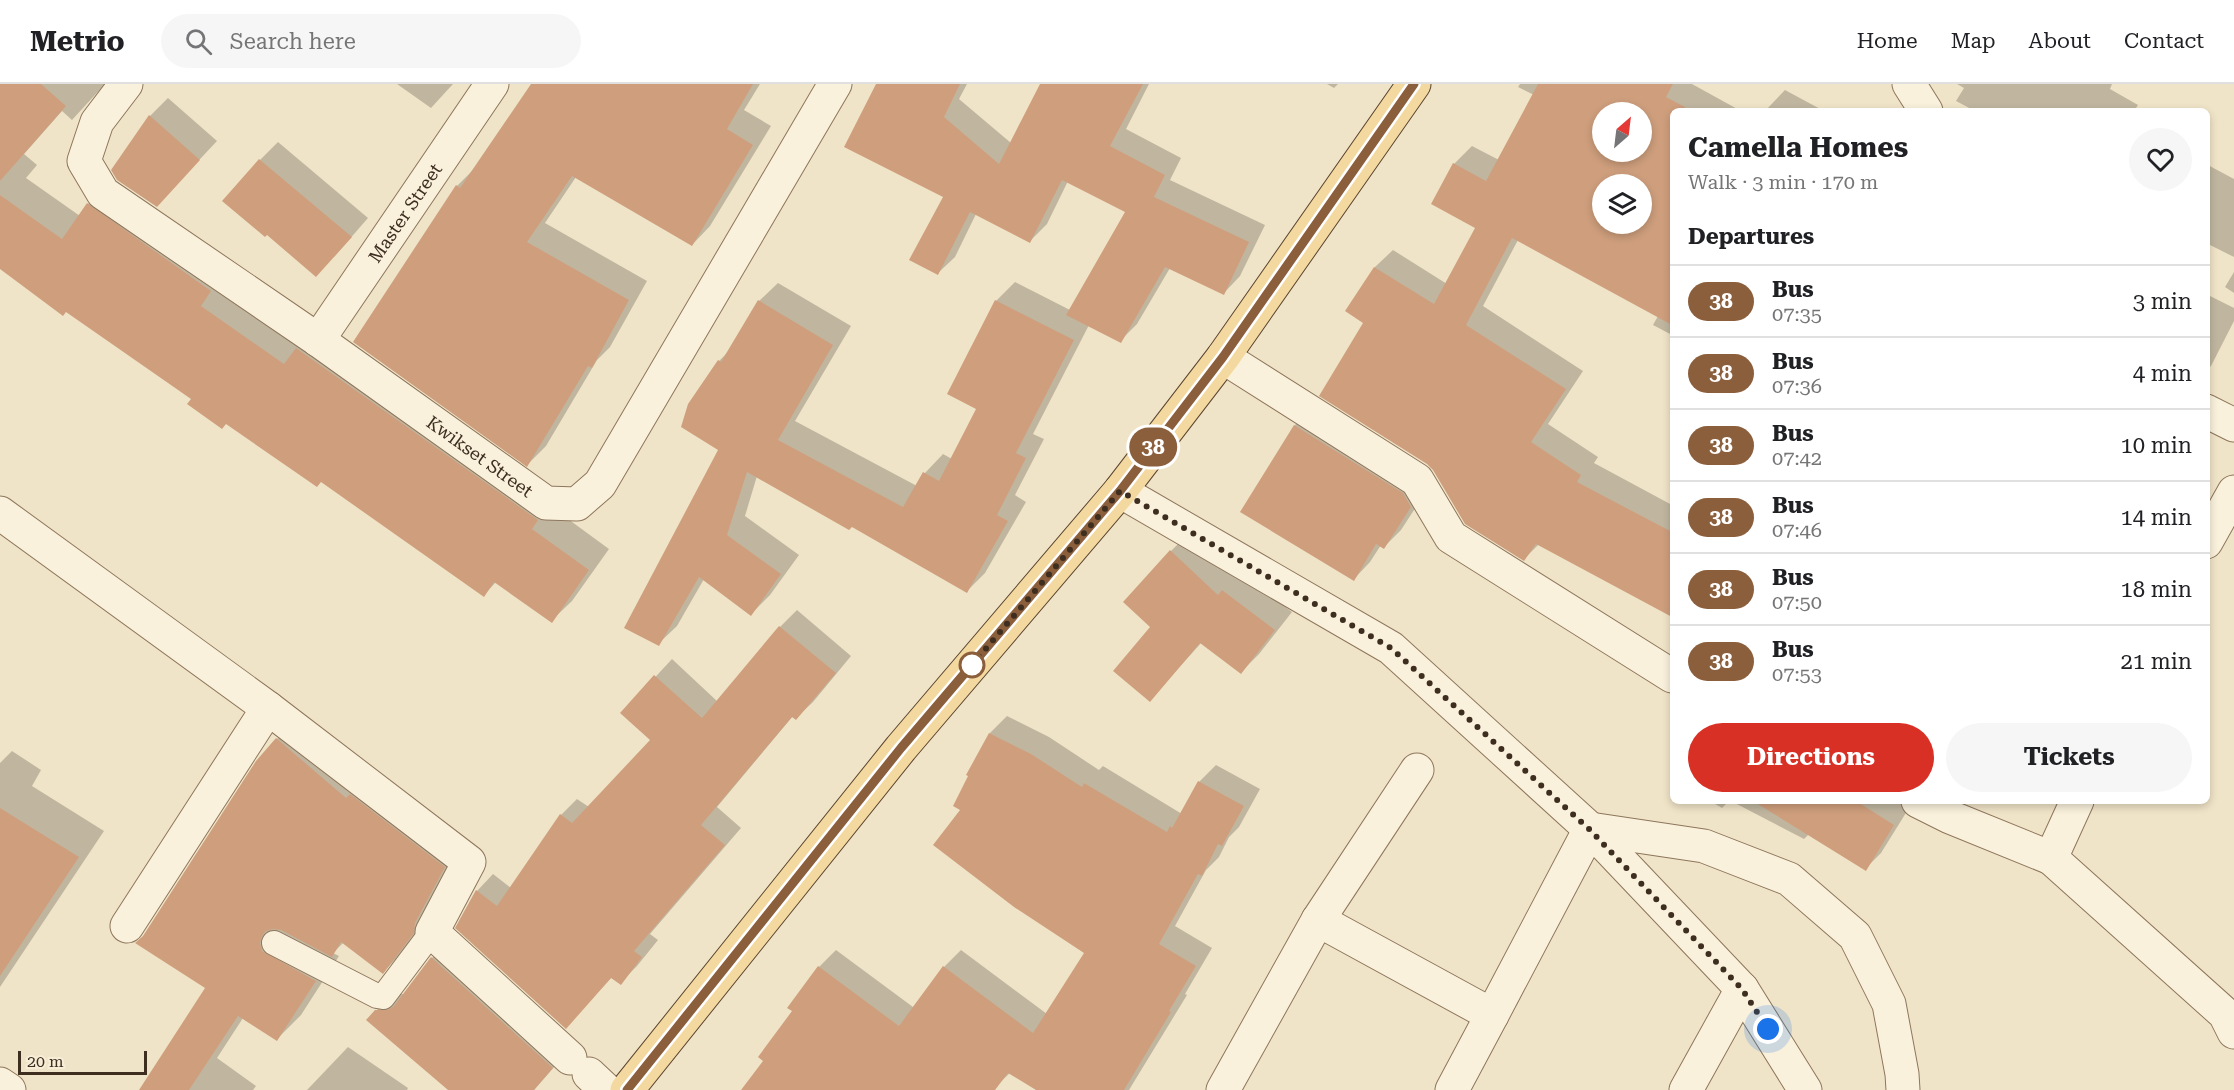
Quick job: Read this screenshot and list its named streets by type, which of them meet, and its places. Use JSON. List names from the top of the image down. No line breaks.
{"streets":{"street":["Master Street","Kwikset Street"]},"crossings":[["Master Street","Kwikset Street"]],"lines":["bus line 38"],"scale_bar":"20 m","north":"top right","page":{"header":"Metrio","search":"Search here","nav":["Home","Map","About","Contact"],"on_map":"38","heading":[["Camella Homes","Walk · 3 min · 170 m"],"Departures"],"list":[{"mark":"38","name":"Bus","note":"07:35","value":"3 min"},{"mark":"38","name":"Bus","note":"07:36","value":"4 min"},{"mark":"38","name":"Bus","note":"07:42","value":"10 min"},{"mark":"38","name":"Bus","note":"07:46","value":"14 min"},{"mark":"38","name":"Bus","note":"07:50","value":"18 min"},{"mark":"38","name":"Bus","note":"07:53","value":"21 min"}],"buttons":["Directions","Tickets"],"scale":"20 m"}}
